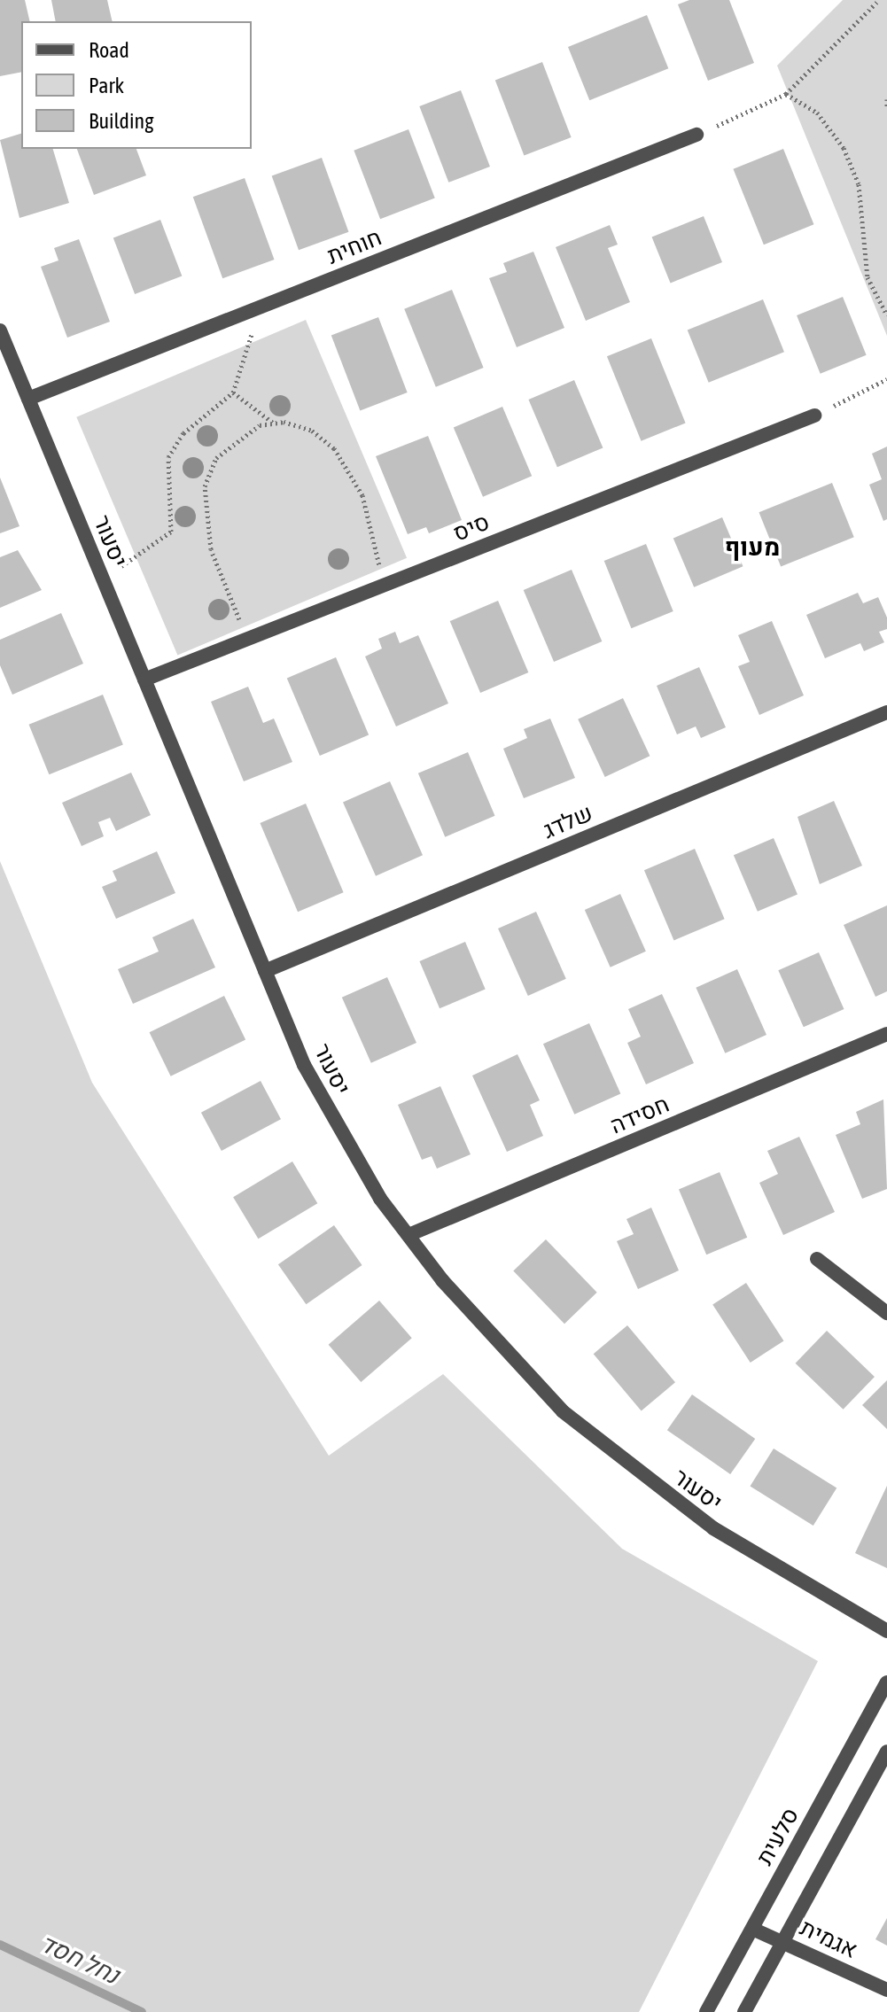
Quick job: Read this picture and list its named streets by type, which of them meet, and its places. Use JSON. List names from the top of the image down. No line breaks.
{"streets":{"street":["חוחית","סיס","יסעור","שלדג","חסידה","סלעית","אגמית"]},"crossings":[["חוחית","יסעור"],["סיס","יסעור"],["יסעור","שלדג"],["יסעור","חסידה"],["סלעית","אגמית"]],"districts":["מעוף"],"water":["נחל חסד"],"legend":["Road","Park","Building"]}
